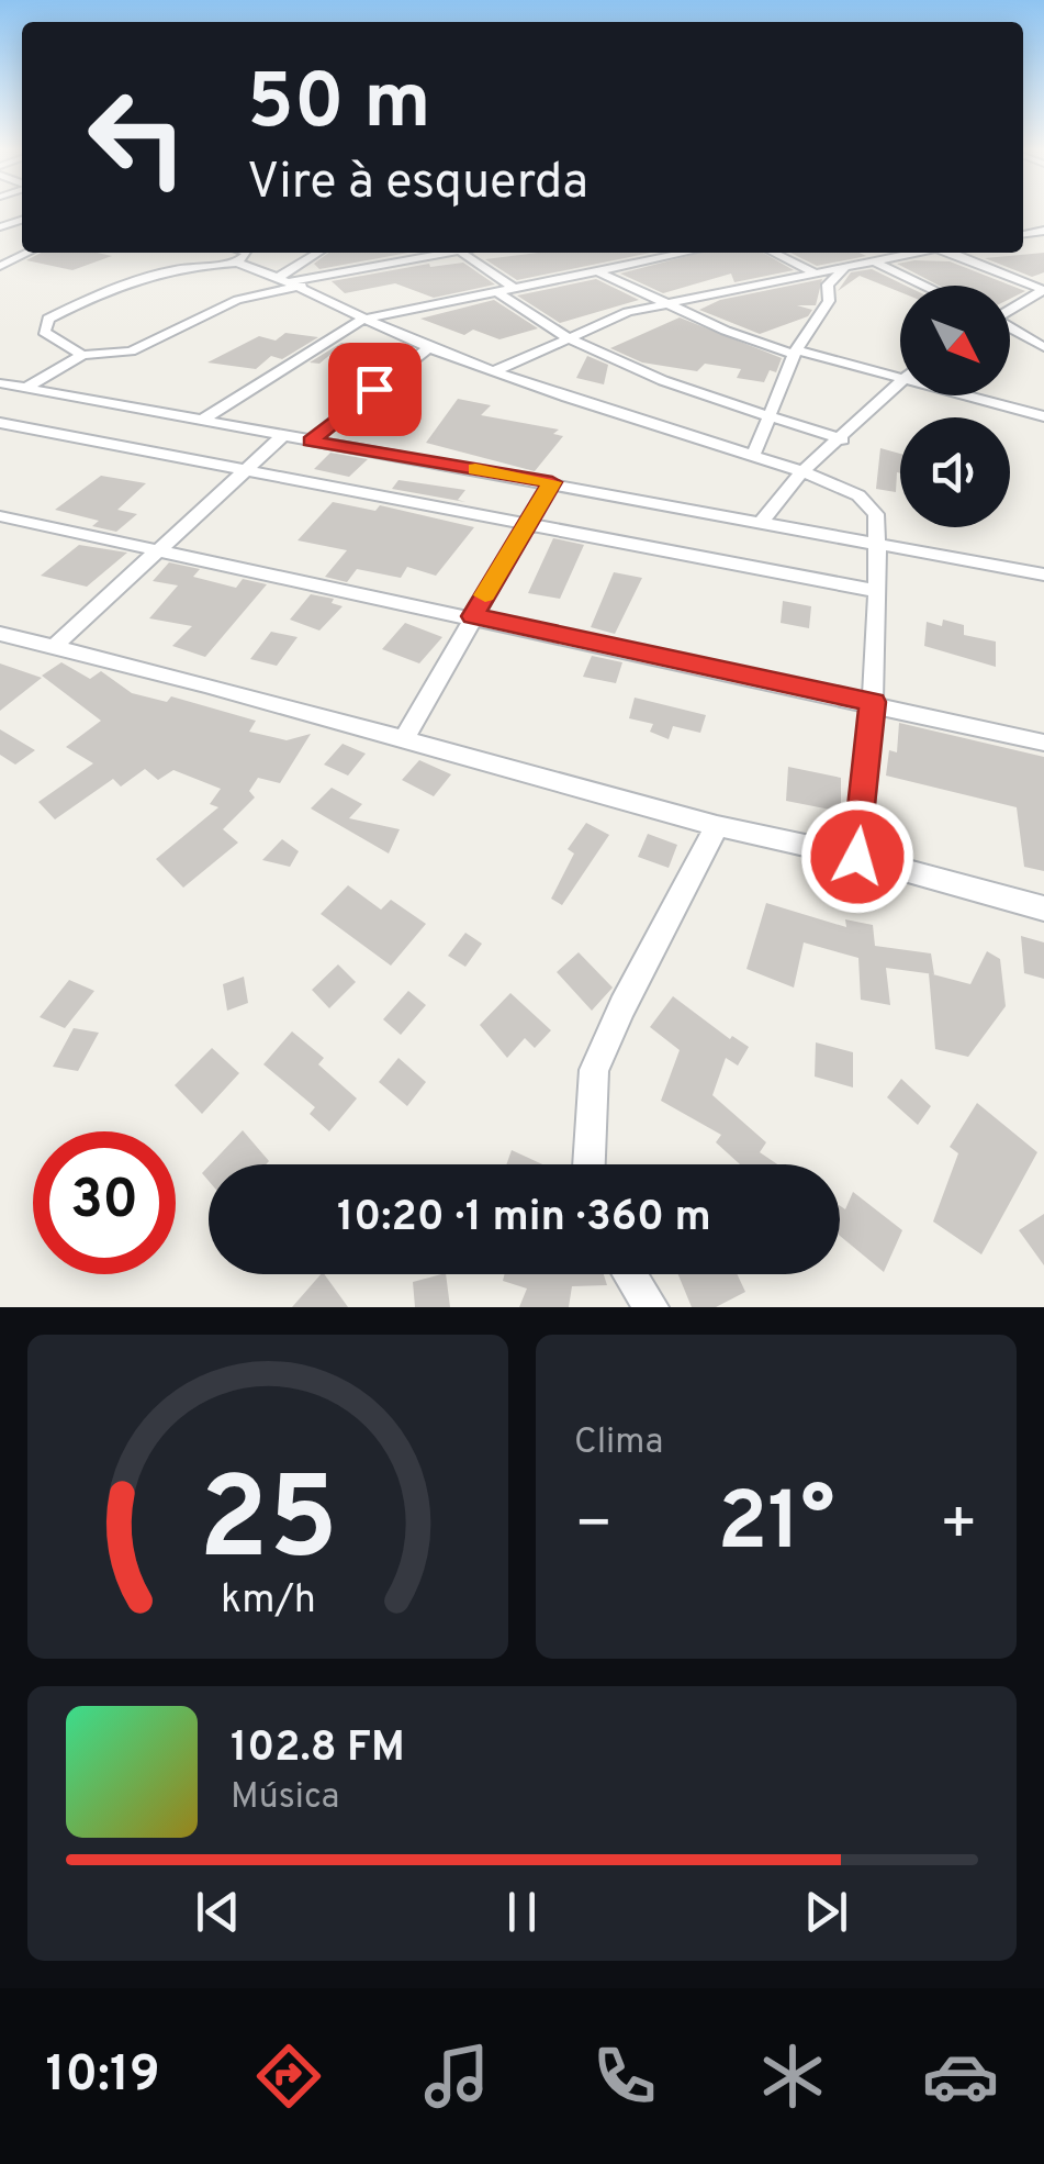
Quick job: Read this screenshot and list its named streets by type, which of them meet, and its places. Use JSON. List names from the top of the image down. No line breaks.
{"north":"bottom right","page":{"turn":["50 m","Vire à esquerda"],"limit":"30","trip":"10:20 · 1 min · 360 m","tile":"Clima","heat":["−","21°","+"],"song":["102.8 FM","Música"],"tabs":"10:19","gauge":["25","km/h"]}}
